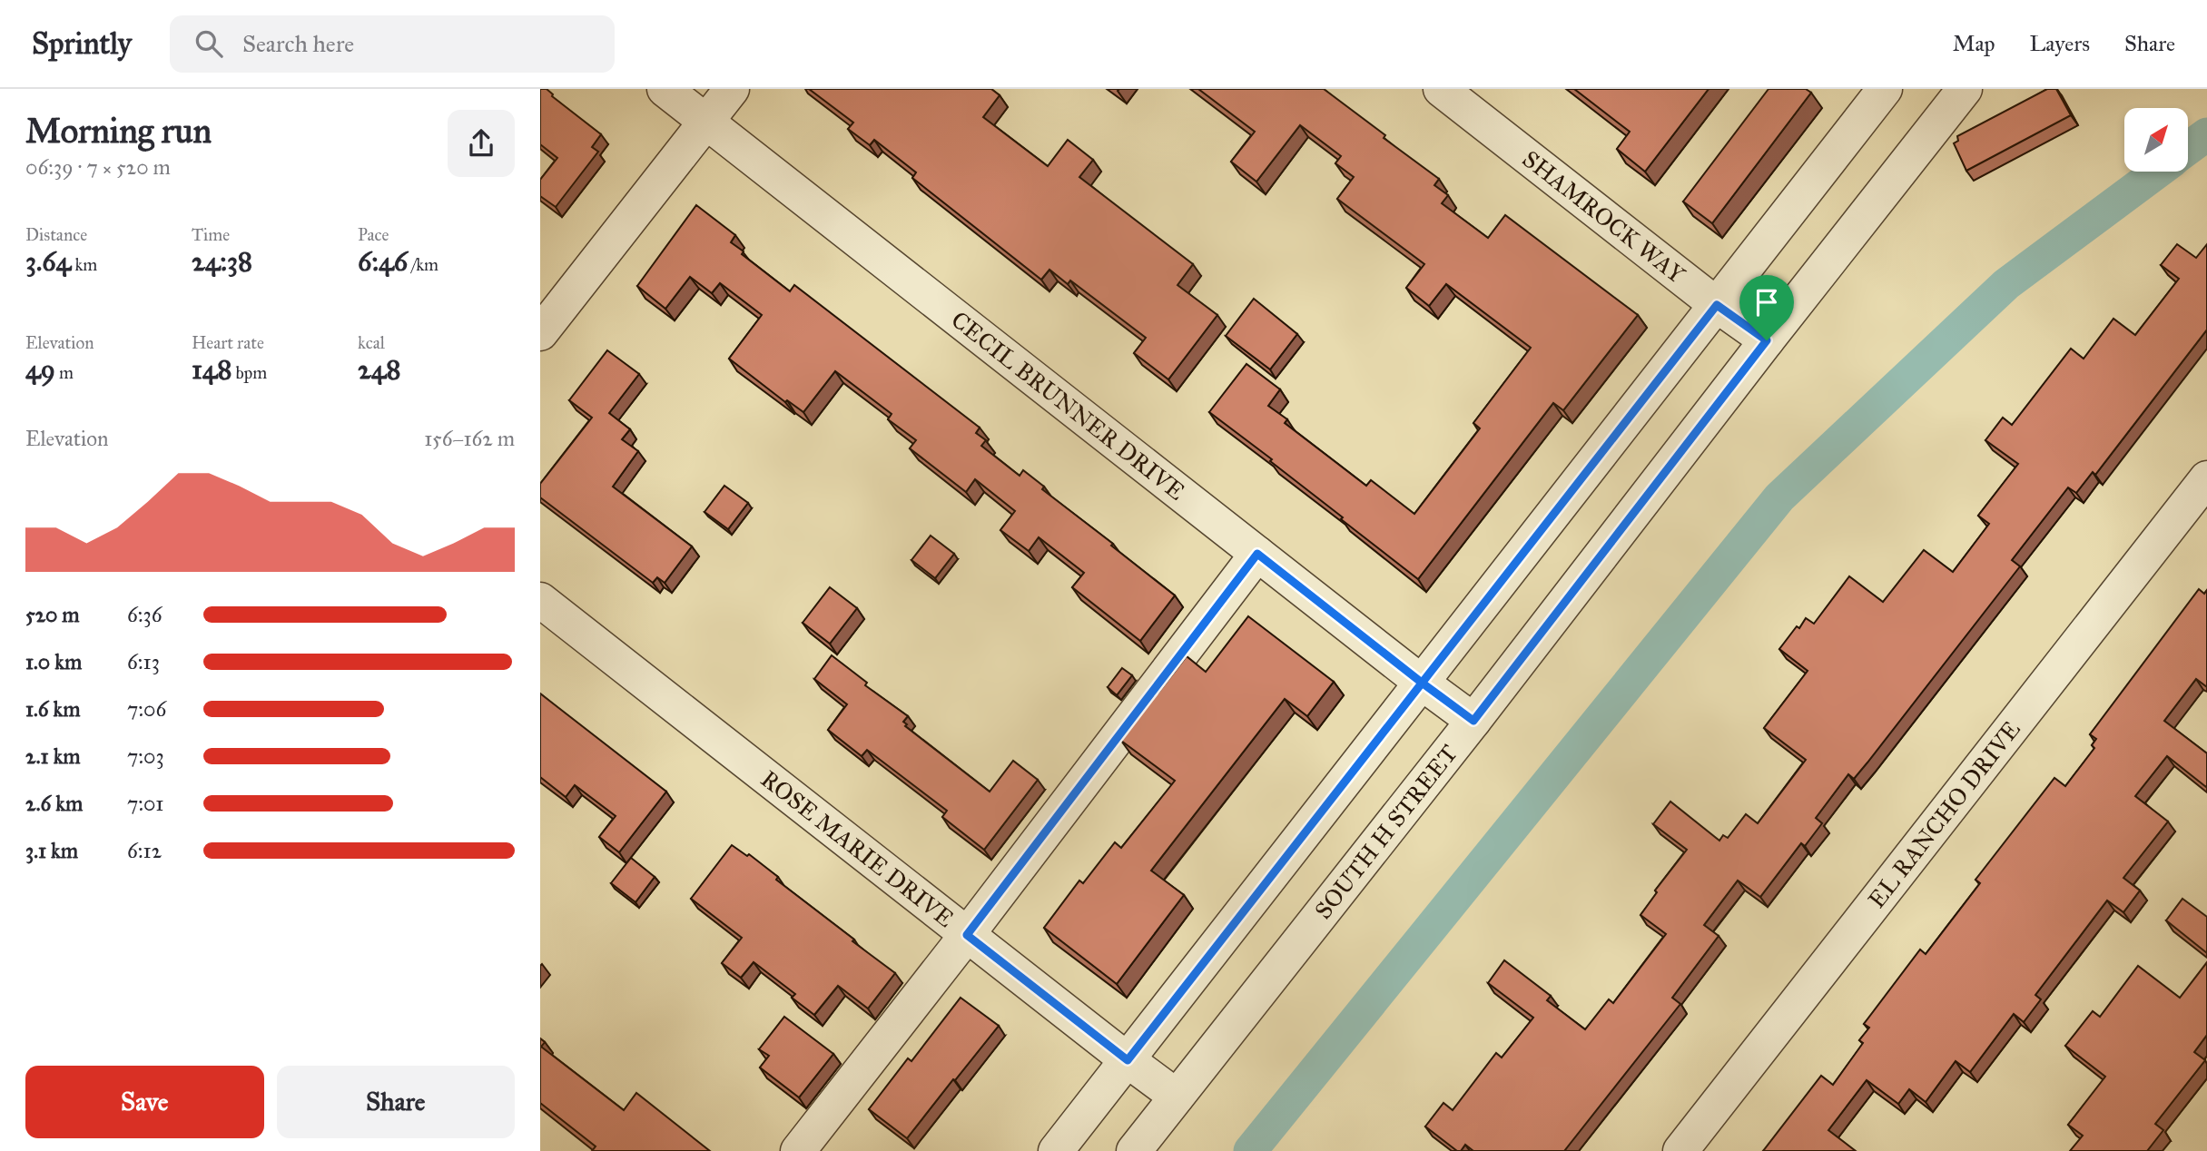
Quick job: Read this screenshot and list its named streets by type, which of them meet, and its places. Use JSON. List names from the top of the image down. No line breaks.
{"streets":{"street":["SHAMROCK WAY","CECIL BRUNNER DRIVE","EL RANCHO DRIVE","SOUTH H STREET","ROSE MARIE DRIVE"]},"crossings":[["SHAMROCK WAY","SOUTH H STREET"],["CECIL BRUNNER DRIVE","SOUTH H STREET"],["SOUTH H STREET","ROSE MARIE DRIVE"]],"north":"top right","page":{"header":"Sprintly","search":"Search here","nav":["Map","Layers","Share"],"heading":["Morning run","06:39 · 7 × 520 m"],"stats":[["Distance","3.64 km"],["Time","24:38"],["Pace","6:46 /km"],["Elevation","49 m"],["Heart rate","148 bpm"],["kcal","248"]],"chart":["Elevation","156–162 m"],"list":[{"name":"520 m","note":"6:36"},{"name":"1.0 km","note":"6:13"},{"name":"1.6 km","note":"7:06"},{"name":"2.1 km","note":"7:03"},{"name":"2.6 km","note":"7:01"},{"name":"3.1 km","note":"6:12"}],"buttons":["Save","Share"]}}
